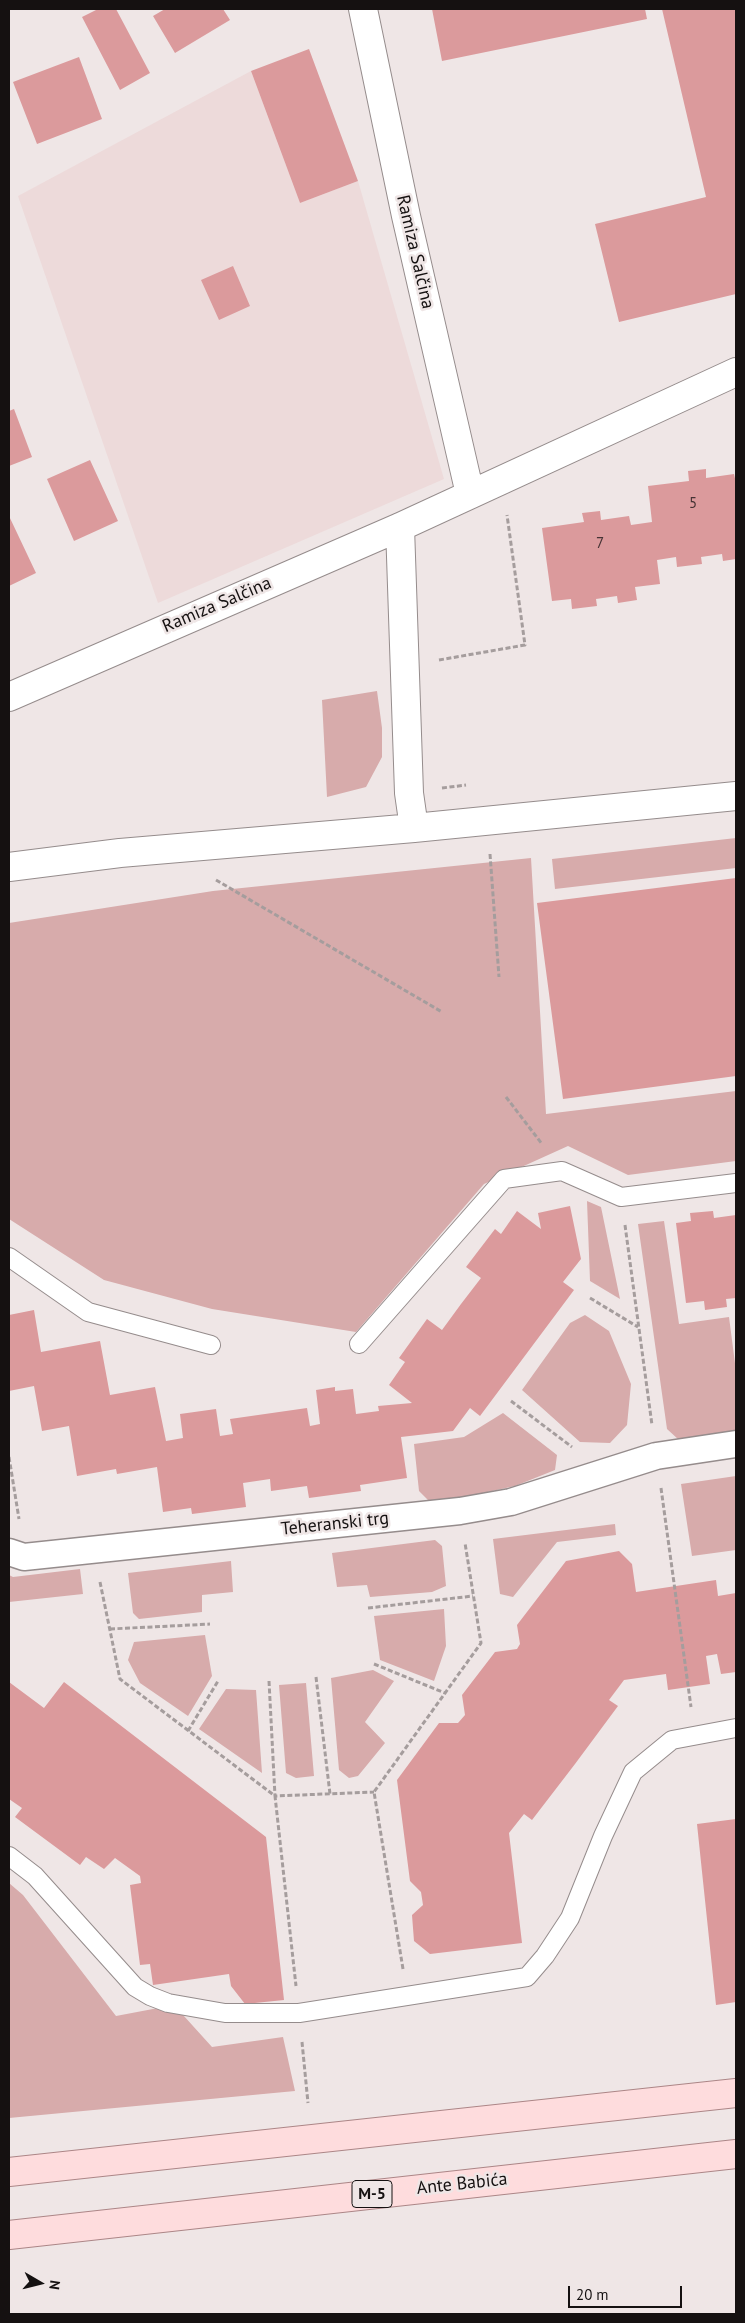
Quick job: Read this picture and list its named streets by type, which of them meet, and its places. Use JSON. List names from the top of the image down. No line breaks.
{"streets":{"main road":["Ante Babića","M-5"],"street":["Ramiza Salčina","Teheranski trg"]},"house_numbers":["5","7"],"scale_bar":"20 m","north":"right"}
